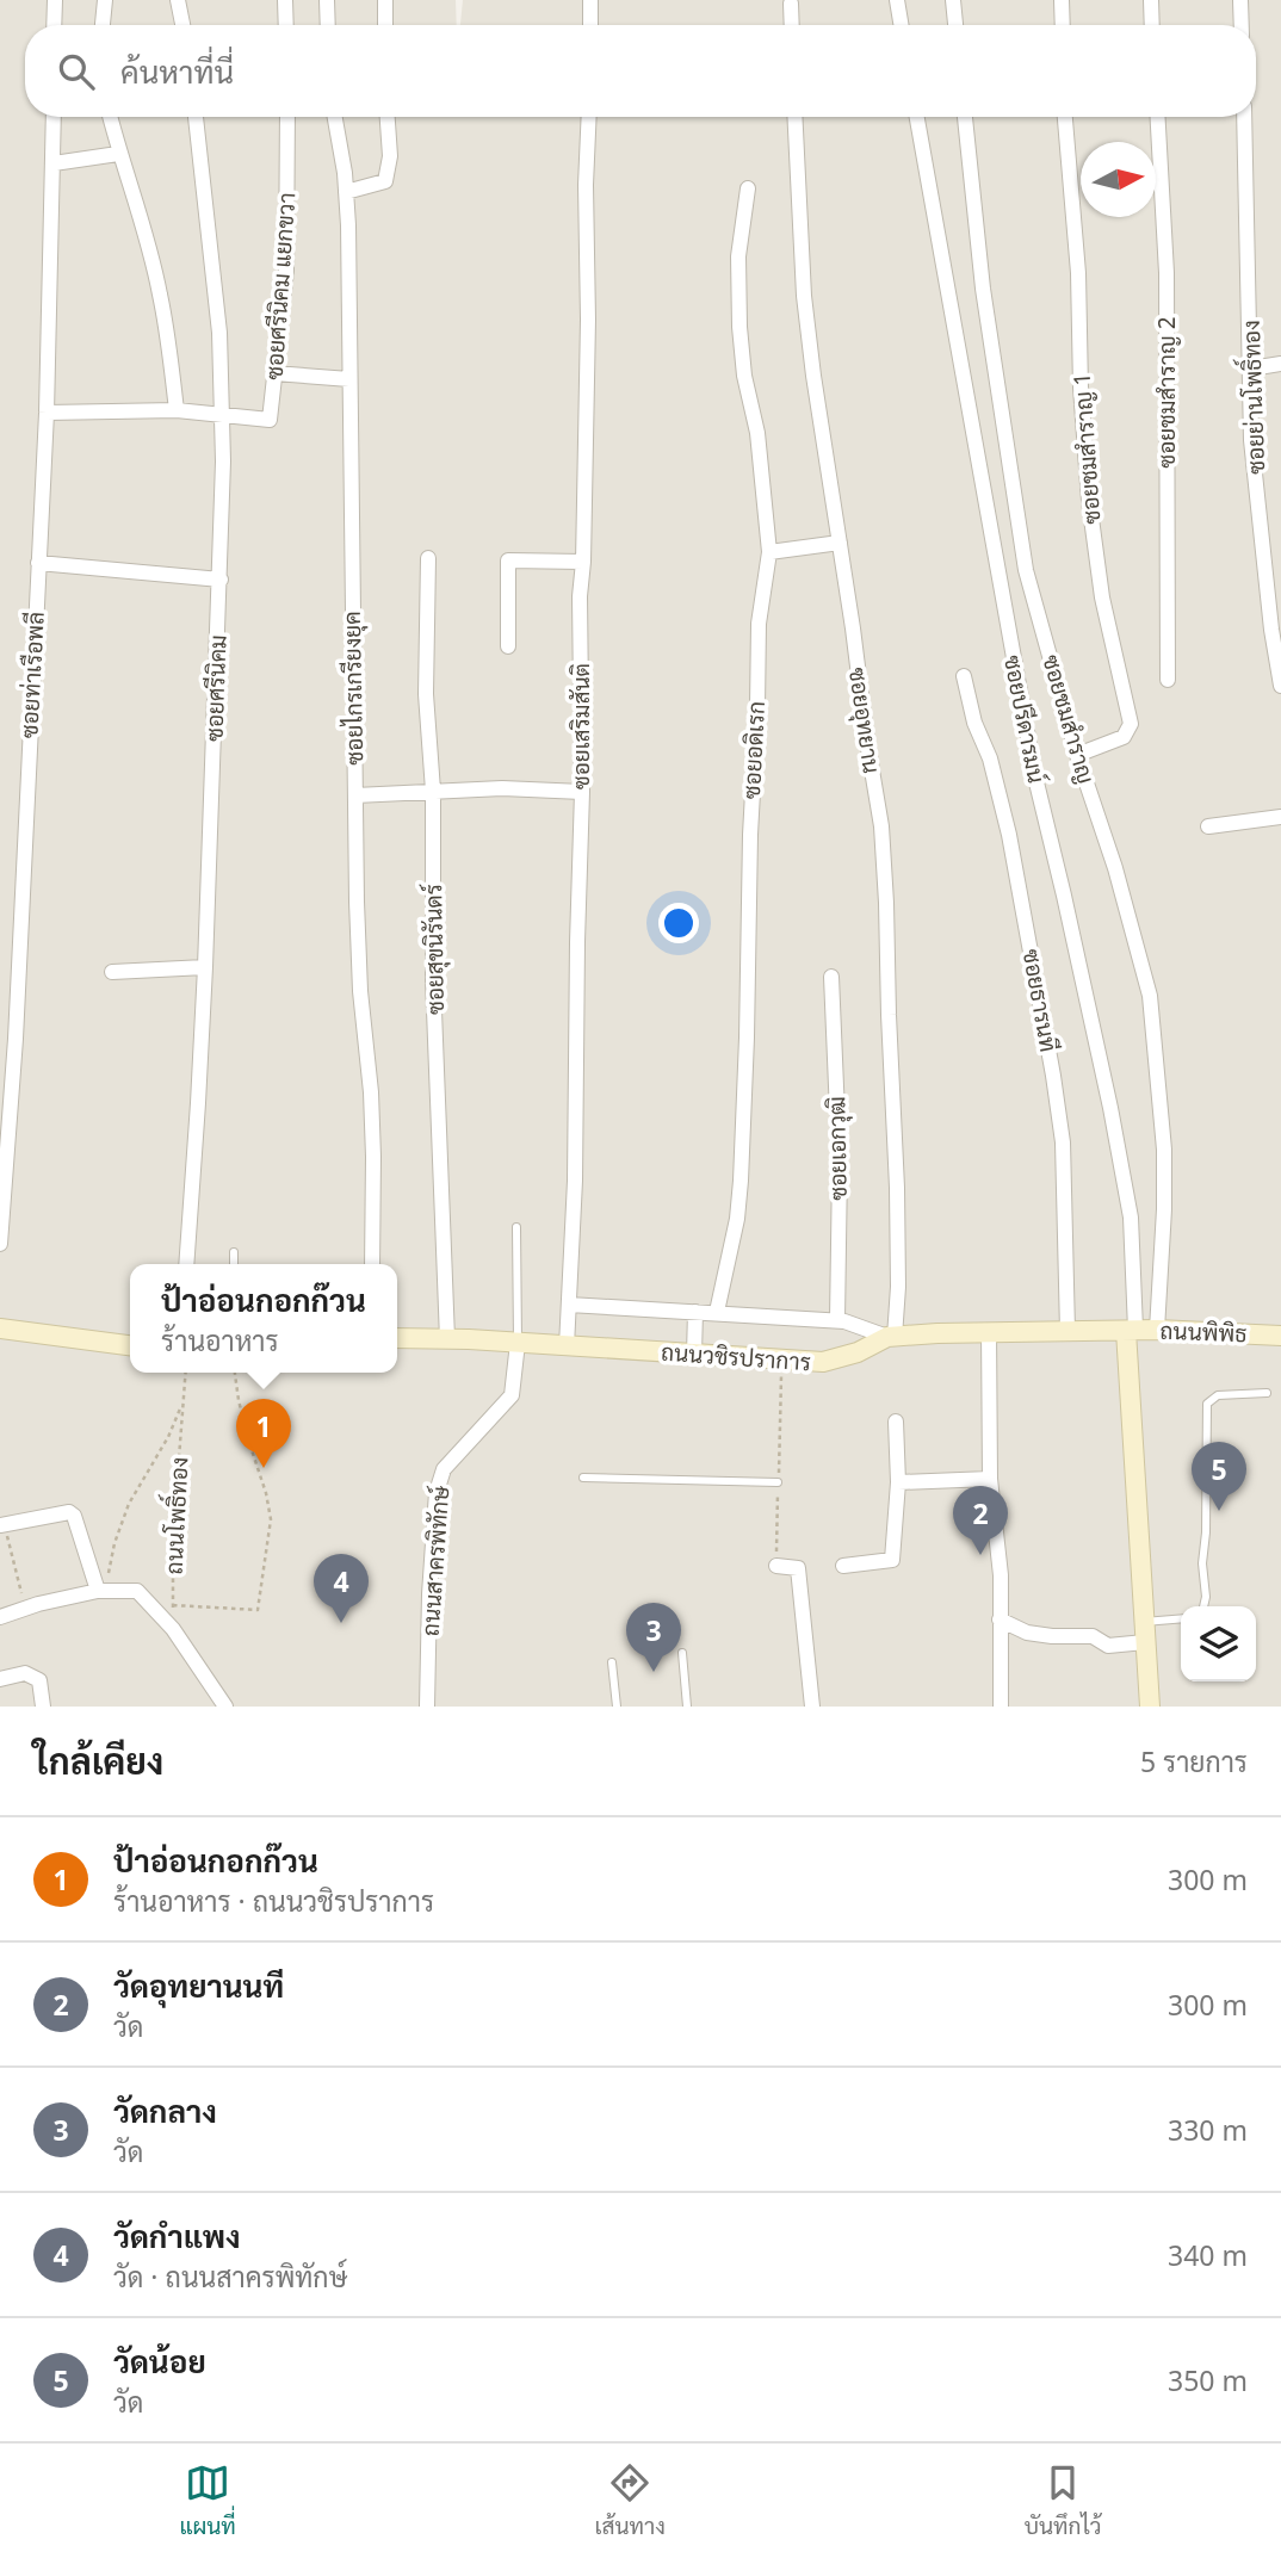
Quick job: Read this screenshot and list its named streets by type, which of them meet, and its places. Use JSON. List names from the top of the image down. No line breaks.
{"streets":{"street":["ซอยศรีนิคม แยกขวา","ซอยชมสำราญ 2","ซอยย่านโพธิ์ทอง","ซอยชมสำราญ 1","ซอยท่าเรือพลี","ซอยศรีนิคม","ซอยไกรเกรียงยุค","ซอยปรีดารมน์","ซอยชมสำราญ","ซอยอุทยาน","ซอยเสริมสันติ","ซอยอดิเรก","ซอยสุขนิรันดร์","ซอยธารนที","ซอยเอกวุฒิ","ถนนพิพิธ","ถนนวชิรปราการ","ถนนโพธิ์ทอง","ถนนสาครพิทักษ์"]},"crossings":[["ซอยศรีนิคม แยกขวา","ซอยศรีนิคม"],["ซอยชมสำราญ 1","ซอยชมสำราญ"],["ซอยปรีดารมน์","ถนนพิพิธ"],["ซอยปรีดารมน์","ถนนวชิรปราการ"],["ซอยชมสำราญ","ถนนพิพิธ"],["ซอยอุทยาน","ถนนวชิรปราการ"],["ซอยเสริมสันติ","ถนนวชิรปราการ"],["ซอยสุขนิรันดร์","ถนนวชิรปราการ"],["ซอยธารนที","ถนนวชิรปราการ"],["ถนนพิพิธ","ถนนวชิรปราการ"],["ถนนวชิรปราการ","ถนนสาครพิทักษ์"]],"north":"right","page":{"search":"ค้นหาที่นี่","popup":["ป้าอ่อนกอกก๊วน","ร้านอาหาร"],"pins":["1","5","2","4","3"],"heading":["ใกล้เคียง","5 รายการ"],"list":[{"mark":"1","name":"ป้าอ่อนกอกก๊วน","note":"ร้านอาหาร · ถนนวชิรปราการ","value":"300 m"},{"mark":"2","name":"วัดอุทยานนที","note":"วัด","value":"300 m"},{"mark":"3","name":"วัดกลาง","note":"วัด","value":"330 m"},{"mark":"4","name":"วัดกำแพง","note":"วัด · ถนนสาครพิทักษ์","value":"340 m"},{"mark":"5","name":"วัดน้อย","note":"วัด","value":"350 m"}],"nav":["แผนที่","เส้นทาง","บันทึกไว้"]}}
